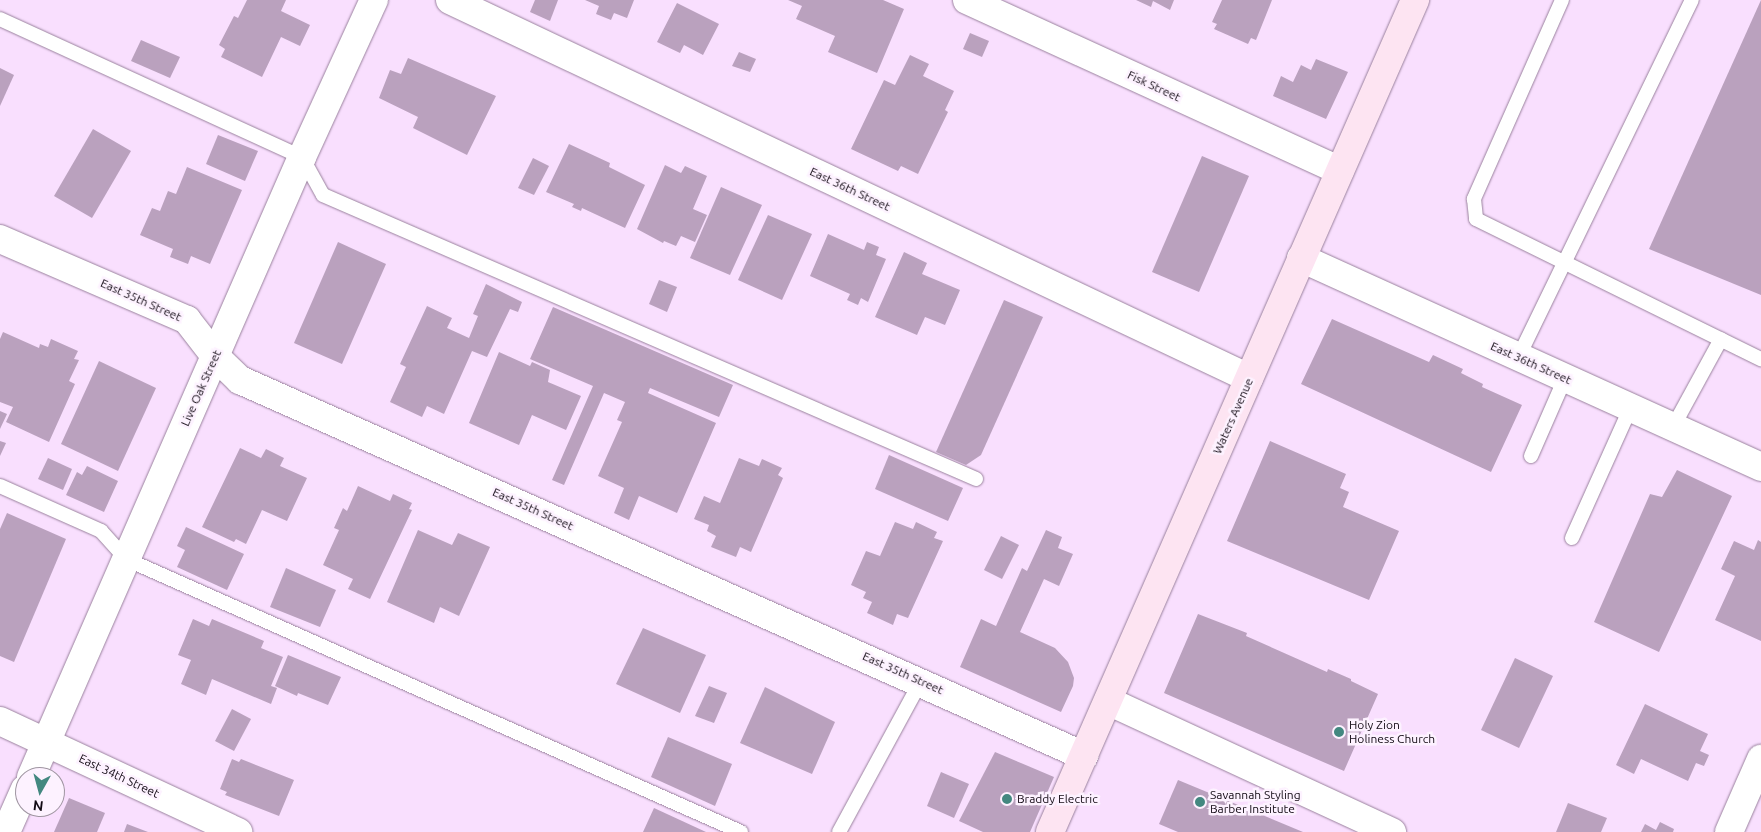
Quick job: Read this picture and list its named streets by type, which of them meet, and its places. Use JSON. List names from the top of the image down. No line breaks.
{"streets":{"main road":["Waters Avenue"],"street":["Fisk Street","East 36th Street","East 35th Street","Live Oak Street","East 34th Street"]},"crossings":[["Fisk Street","Waters Avenue"],["East 36th Street","Waters Avenue"],["East 35th Street","Live Oak Street"],["East 35th Street","Waters Avenue"],["Live Oak Street","East 34th Street"]],"places":["Holy Zion Holiness Church","Braddy Electric","Savannah Styling Barber Institute"],"north":"bottom"}
